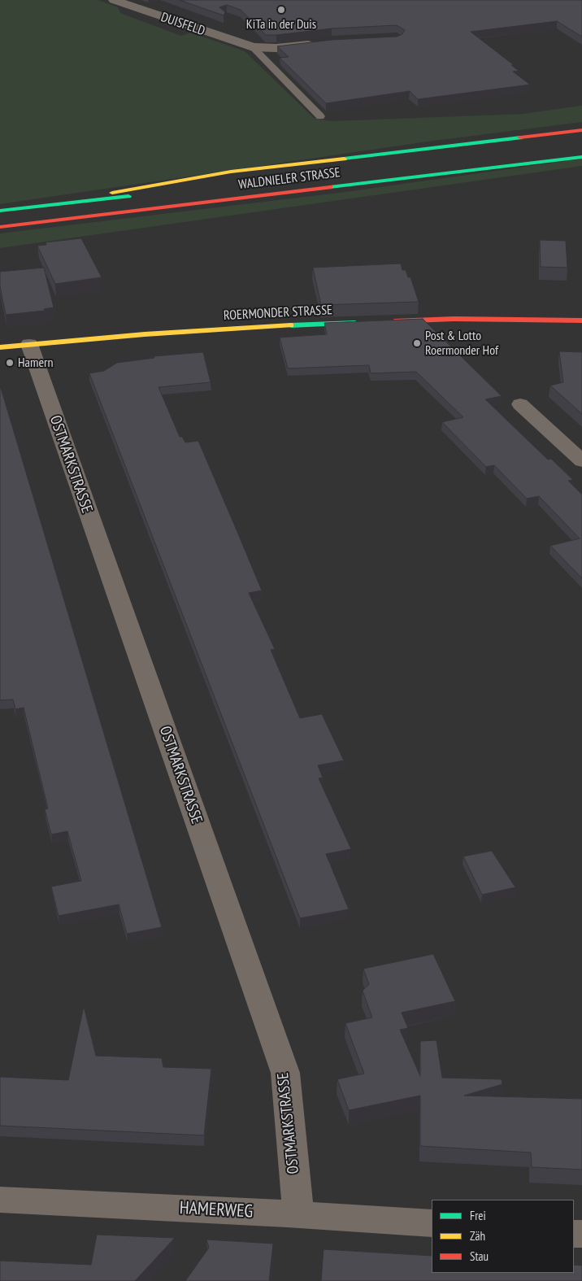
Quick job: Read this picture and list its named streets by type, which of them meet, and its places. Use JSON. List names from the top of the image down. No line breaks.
{"streets":{"main road":["WALDNIELER STRASSE","ROERMONDER STRASSE"],"street":["DUISFELD","OSTMARKSTRASSE","HAMERWEG"]},"crossings":[["ROERMONDER STRASSE","OSTMARKSTRASSE"],["OSTMARKSTRASSE","HAMERWEG"]],"places":["KiTa in der Duis","Post & Lotto Roermonder Hof","Hamern"],"legend":["Frei","Zäh","Stau"]}
